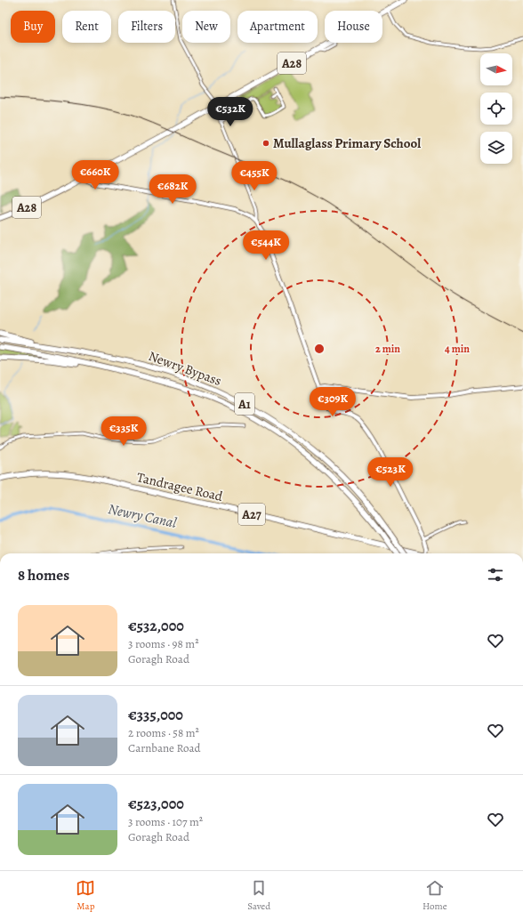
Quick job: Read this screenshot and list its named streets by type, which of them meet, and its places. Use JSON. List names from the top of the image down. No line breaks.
{"streets":{"highway":["A28","Newry Bypass","A1","Tandragee Road","A27"]},"water":["Newry Canal"],"places":["Mullaglass Primary School"],"north":"right","page":{"chip":["Buy","Rent","Filters","New","Apartment","House"],"price":["€532K","€660K","€455K","€682K","€544K","€309K","€335K","€523K"],"heading":"8 homes","list":[{"name":"€532,000","note":"3 rooms · 98 m² · Goragh Road"},{"name":"€335,000","note":"2 rooms · 58 m² · Carnbane Road"},{"name":"€523,000","note":"3 rooms · 107 m² · Goragh Road"}],"tabs":["Map","Saved","Home"]},"rings":["2 min","4 min"]}
